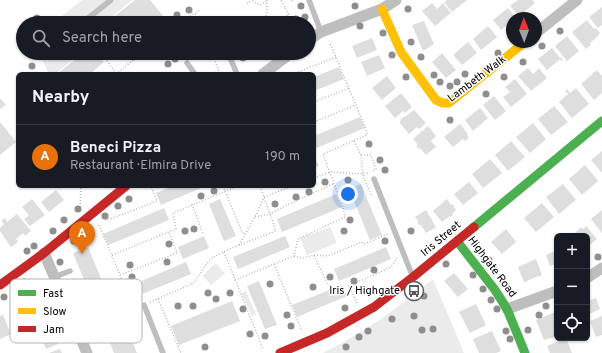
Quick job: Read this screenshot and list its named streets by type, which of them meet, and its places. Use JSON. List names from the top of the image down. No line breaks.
{"streets":{"street":["Lambeth Walk","Iris Street","Highgate Road"]},"crossings":[["Iris Street","Highgate Road"]],"places":{"bus stop":["Iris / Highgate"]},"legend":["Fast","Slow","Jam"],"north":"top","page":{"search":"Search here","heading":"Nearby","list":[{"mark":"A","name":"Beneci Pizza","note":"Restaurant · Elmira Drive","value":"190 m"}],"pins":"A","map_buttons":["+","−"]}}
